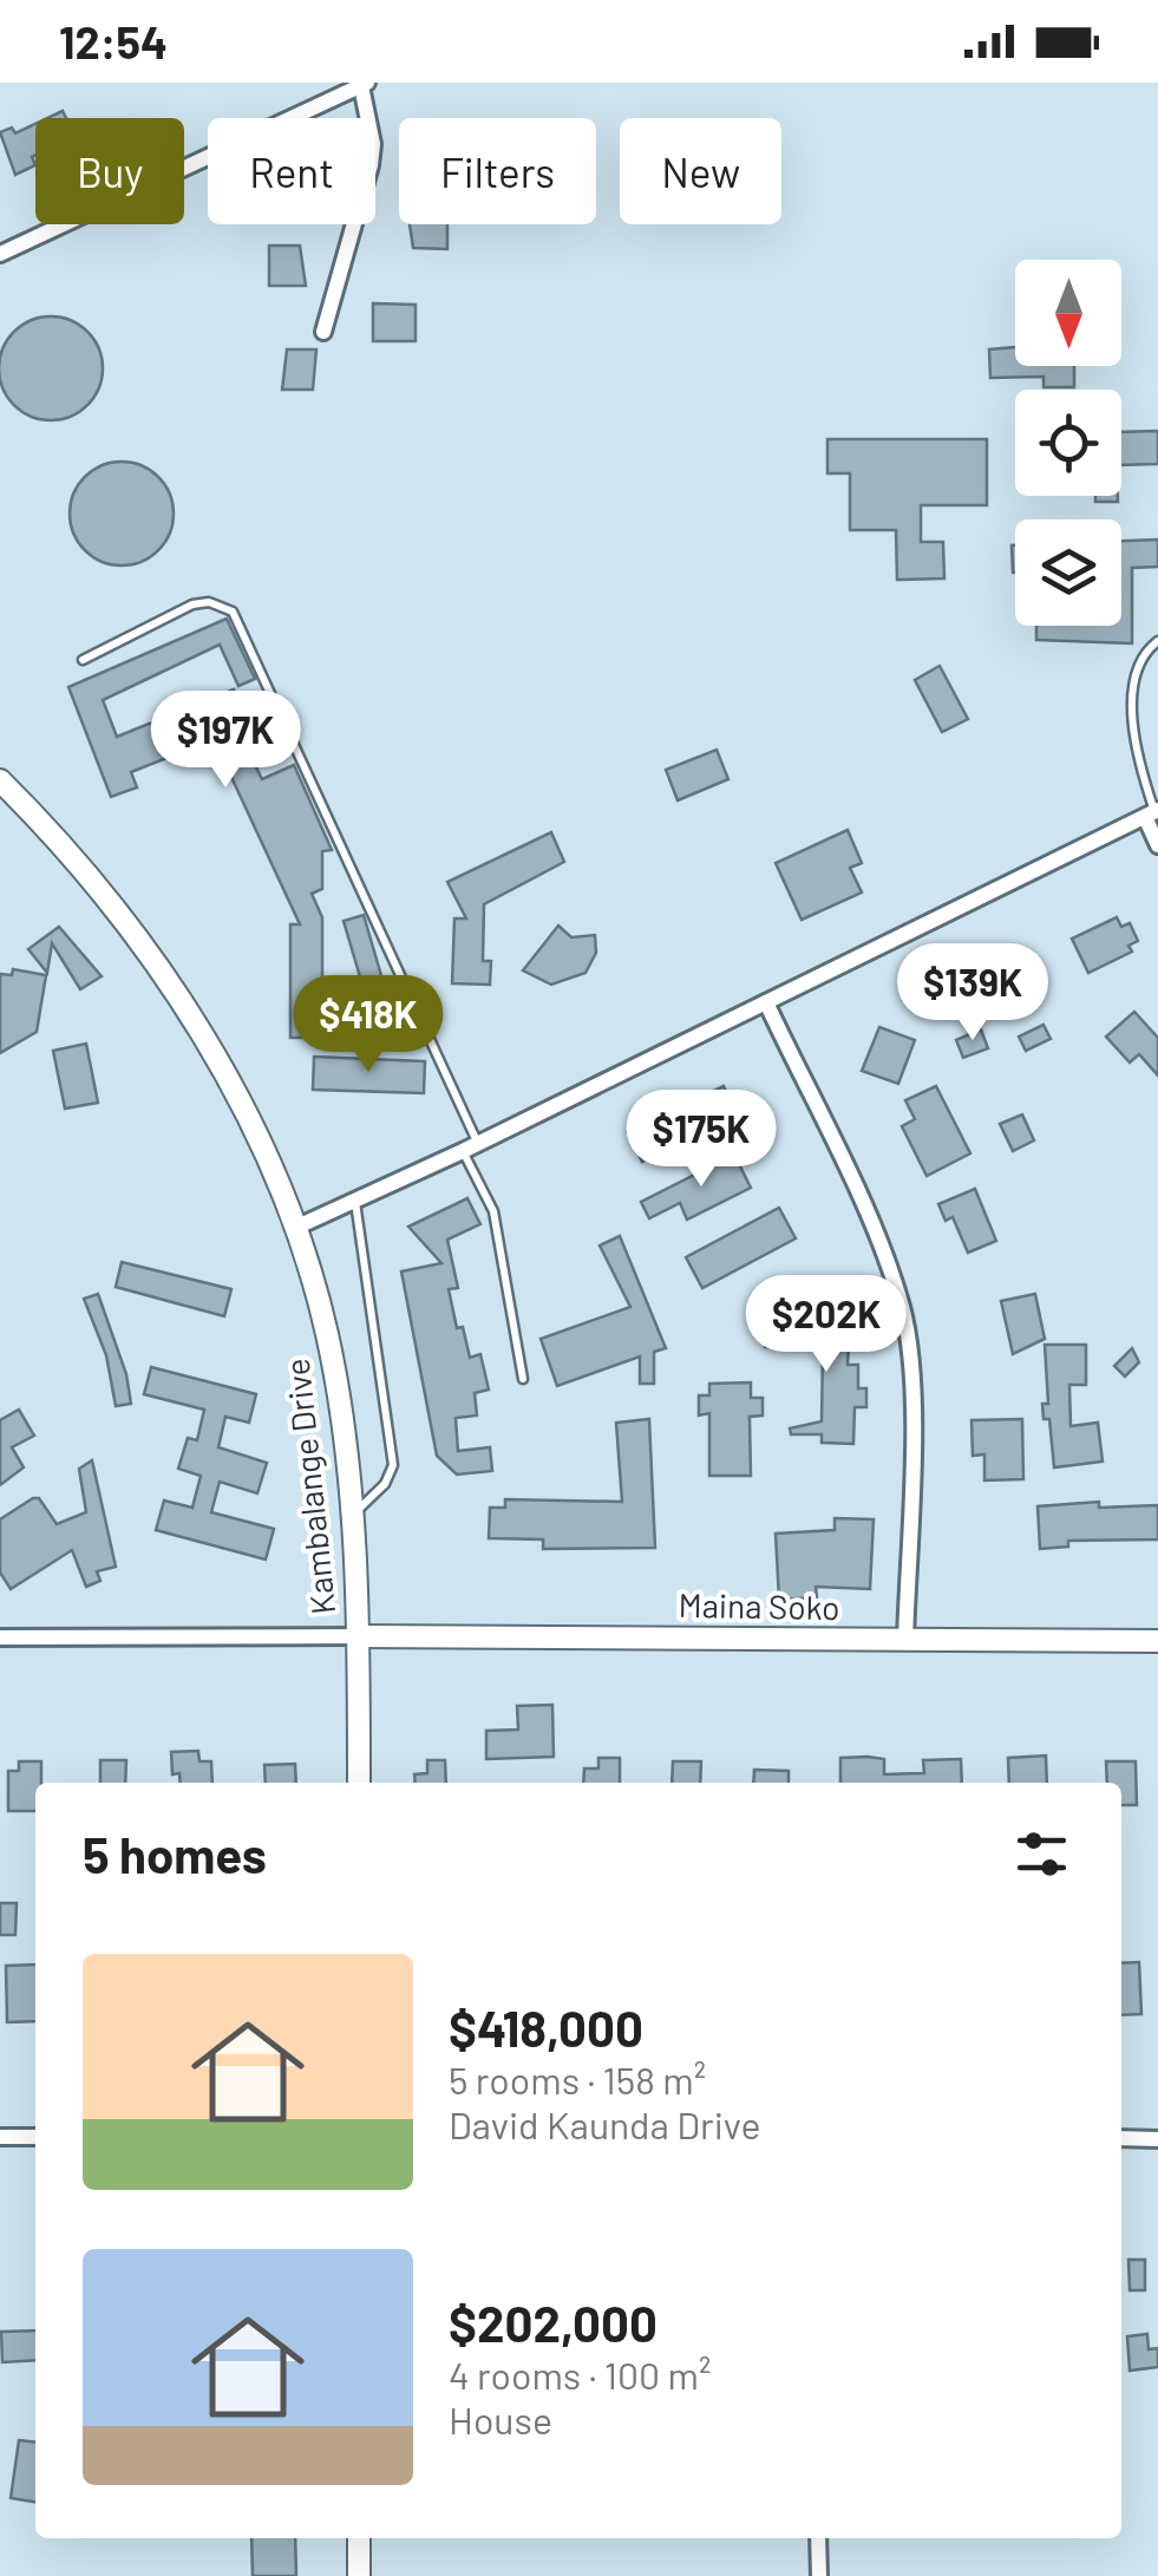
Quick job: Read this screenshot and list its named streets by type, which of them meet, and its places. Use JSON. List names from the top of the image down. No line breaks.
{"streets":{"street":["Kambalange Drive","Maina Soko"]},"crossings":[["Kambalange Drive","Maina Soko"]],"north":"bottom","page":{"status":"12:54","chip":["Buy","Rent","Filters","New"],"price":["$197K","$139K","$418K","$175K","$202K"],"heading":"5 homes","list":[{"name":"$418,000","note":"5 rooms · 158 m² · David Kaunda Drive"},{"name":"$202,000","note":"4 rooms · 100 m² · House"}]}}
